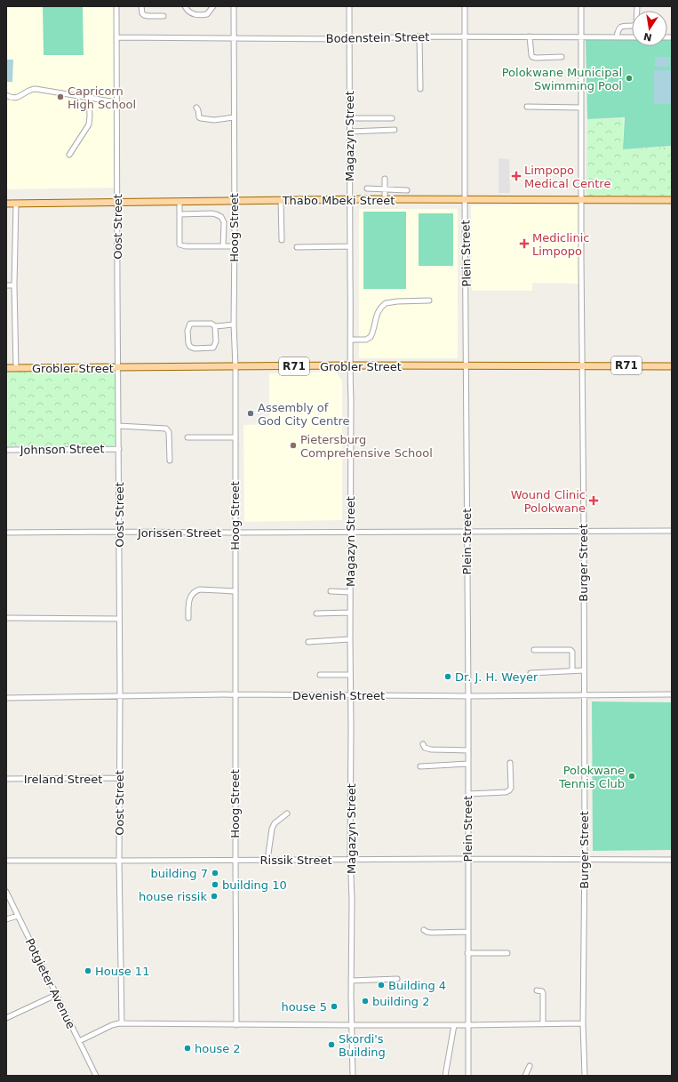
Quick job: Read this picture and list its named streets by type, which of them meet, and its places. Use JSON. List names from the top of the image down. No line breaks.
{"streets":{"main road":["Thabo Mbeki Street","R71","Grobler Street"],"street":["Bodenstein Street","Magazyn Street","Oost Street","Hoog Street","Plein Street","Johnson Street","Jorissen Street","Burger Street","Devenish Street","Ireland Street","Rissik Street","Potgieter Avenue"]},"crossings":[["Bodenstein Street","Magazyn Street"],["Bodenstein Street","Oost Street"],["Bodenstein Street","Hoog Street"],["Bodenstein Street","Plein Street"],["Bodenstein Street","Burger Street"],["Magazyn Street","Thabo Mbeki Street"],["Magazyn Street","Grobler Street"],["Magazyn Street","Jorissen Street"],["Magazyn Street","Devenish Street"],["Magazyn Street","Rissik Street"],["Thabo Mbeki Street","Oost Street"],["Thabo Mbeki Street","Hoog Street"],["Thabo Mbeki Street","Plein Street"],["Thabo Mbeki Street","Burger Street"],["Oost Street","Grobler Street"],["Oost Street","Johnson Street"],["Oost Street","Jorissen Street"],["Oost Street","Devenish Street"],["Oost Street","Ireland Street"],["Oost Street","Rissik Street"],["Hoog Street","Grobler Street"],["Hoog Street","Jorissen Street"],["Hoog Street","Devenish Street"],["Hoog Street","Rissik Street"],["Plein Street","Grobler Street"],["Plein Street","Jorissen Street"],["Plein Street","Devenish Street"],["Plein Street","Rissik Street"],["Grobler Street","Burger Street"],["Jorissen Street","Burger Street"],["Burger Street","Devenish Street"],["Burger Street","Rissik Street"]],"places":{"other":["Polokwane Municipal Swimming Pool","Capricorn High School","Assembly of God City Centre","Pietersburg Comprehensive School","Dr. J. H. Weyer","Polokwane Tennis Club","building 7","building 10","house rissik","House 11","Building 4","building 2","house 5","Skordi's Building","house 2"],"health":["Limpopo Medical Centre","Mediclinic Limpopo","Wound Clinic Polokwane"]},"north":"bottom"}
